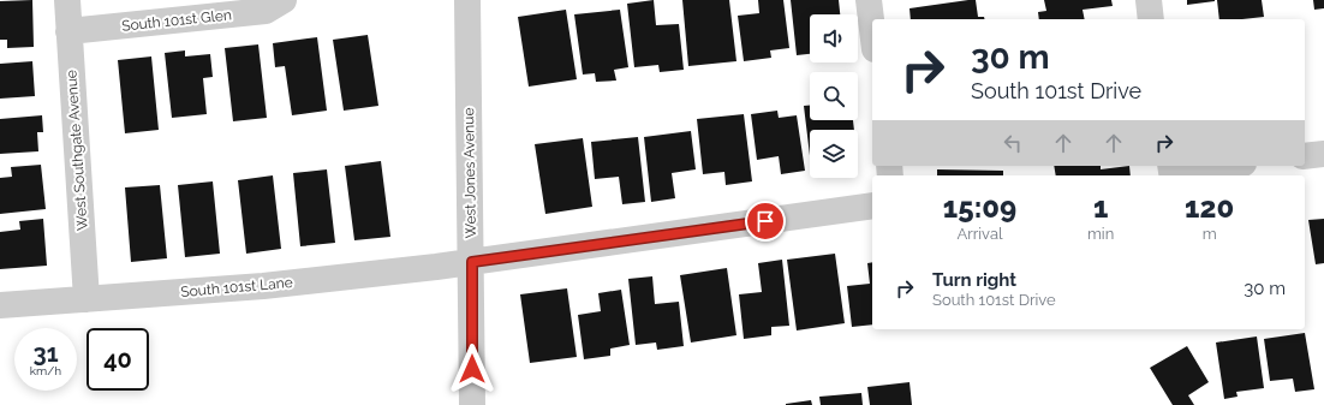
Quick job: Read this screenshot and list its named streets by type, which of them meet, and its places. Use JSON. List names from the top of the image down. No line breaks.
{"streets":{"street":["South 101st Glen","West Southgate Avenue","West Jones Avenue","South 101st Lane"]},"crossings":[["South 101st Glen","West Southgate Avenue"],["West Southgate Avenue","South 101st Lane"],["West Jones Avenue","South 101st Lane"]],"page":{"turn":["30 m","South 101st Drive"],"eta":["15:09","Arrival","1","min","120","m"],"list":[{"name":"Turn right","note":"South 101st Drive","value":"30 m"}],"speed":"31 km/h","limit":"40"}}
